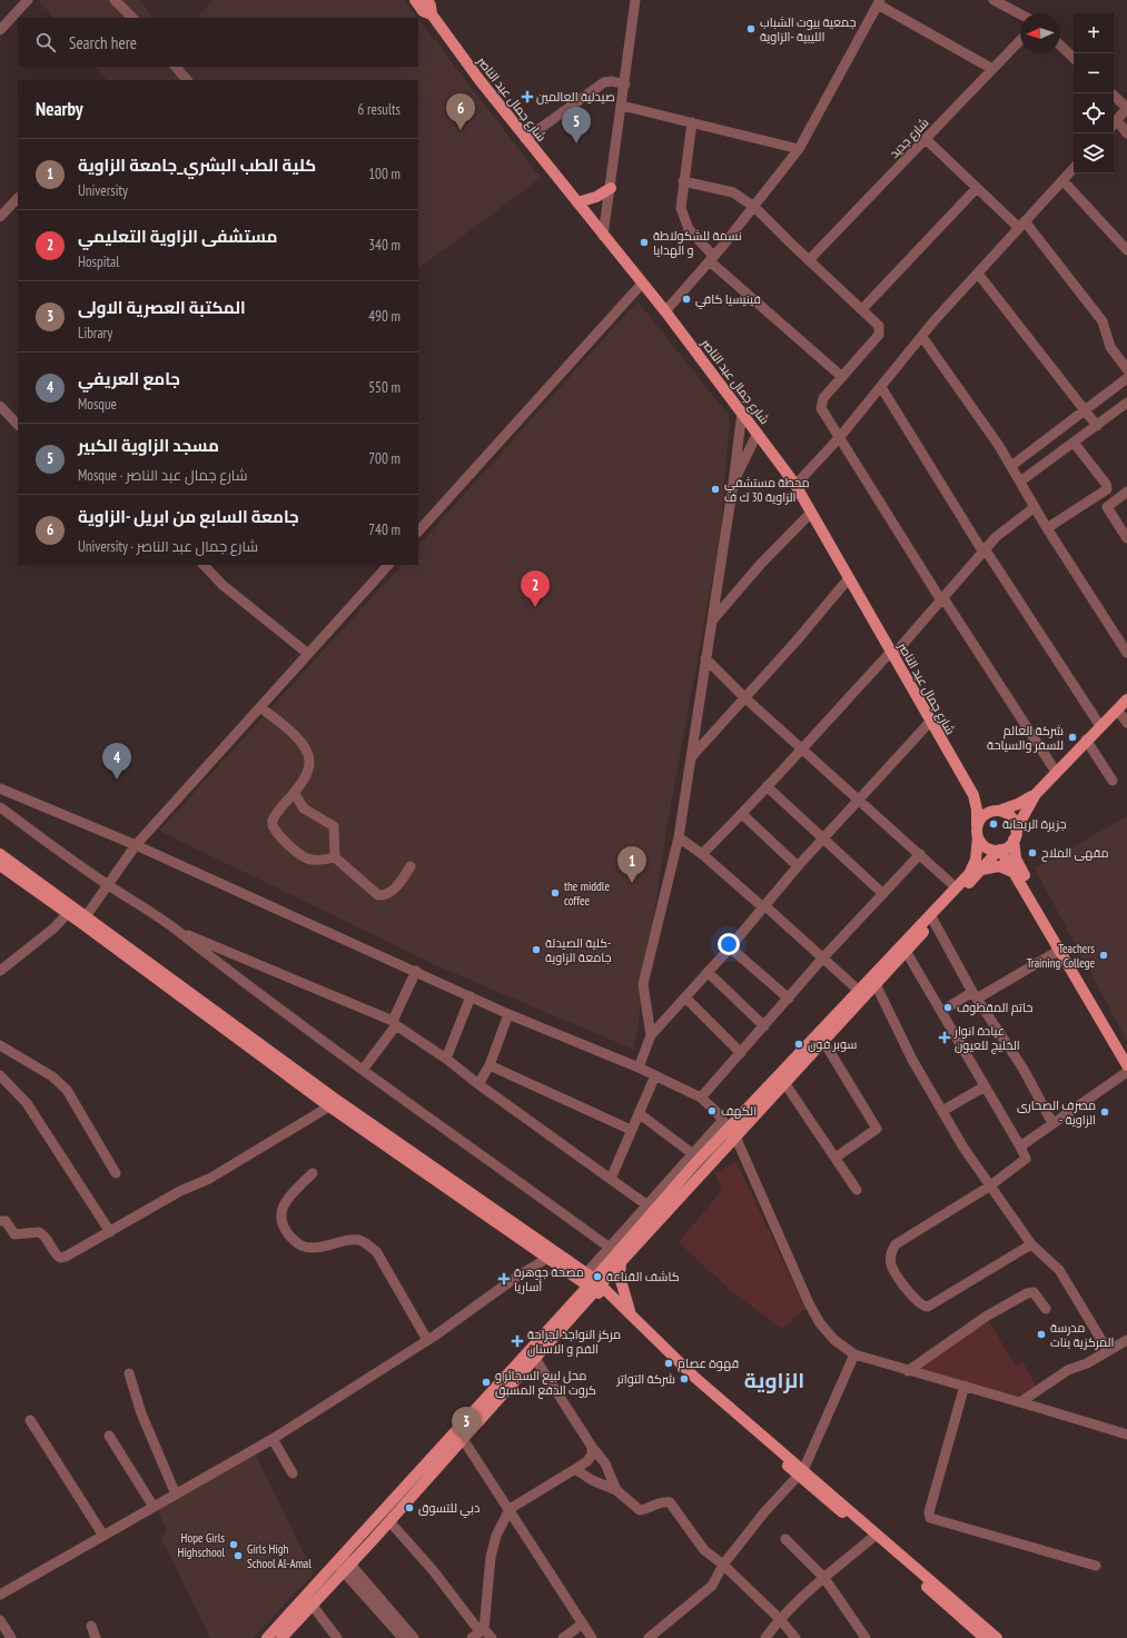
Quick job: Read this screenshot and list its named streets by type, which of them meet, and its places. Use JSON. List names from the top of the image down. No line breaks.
{"streets":{"main road":["شارع جمال عبد الناصر"],"street":["شارع جديد"]},"districts":["الزاوية"],"places":{"other":["جمعية بيوت الشباب الليبية -الزاوية","نسمة للشكولاطة و الهدايا","فينيسيا كافي","محطة مستشفي الزاوية 30 ك ف","شركة العالم للسفر والسياحة","جزيرة الريحانة","مقهى الملاح","the middle coffee","كلية الصيدلة- جامعة الزاوية","Teachers Training College","حاتم المقطوف","سوبر فون","الكهف","مصرف الصحارى - الزاوية","كاشف القناعة","مدرسة المركزية بنات","قهوة عصام","شركة التواتر","محل لبيع السجائر و كروت الدفع المسبق","دبي للتسوق","Hope Girls Highschool","Girls High School Al-Amal"],"health":["صيدلية العالمين","عيادة انوار الخليج للعيون","مصحة جوهرة أساريا","مركز النواجذ لجراحة الفم و الاسنان"]},"north":"left","page":{"map_buttons":["+","−"],"search":"Search here","heading":["Nearby","6 results"],"pins":["6","5","2","4","1","3"],"list":[{"mark":"1","name":"كلية الطب البشري_جامعة الزاوية","note":"University","value":"100 m"},{"mark":"2","name":"مستشفى الزاوية التعليمي","note":"Hospital","value":"340 m"},{"mark":"3","name":"المكتبة العصرية الاولى","note":"Library","value":"490 m"},{"mark":"4","name":"جامع العريفي","note":"Mosque","value":"550 m"},{"mark":"5","name":"مسجد الزاوية الكبير","note":"Mosque · شارع جمال عبد الناصر","value":"700 m"},{"mark":"6","name":"جامعة السابع من ابريل -الزاوية","note":"University · شارع جمال عبد الناصر","value":"740 m"}]}}
